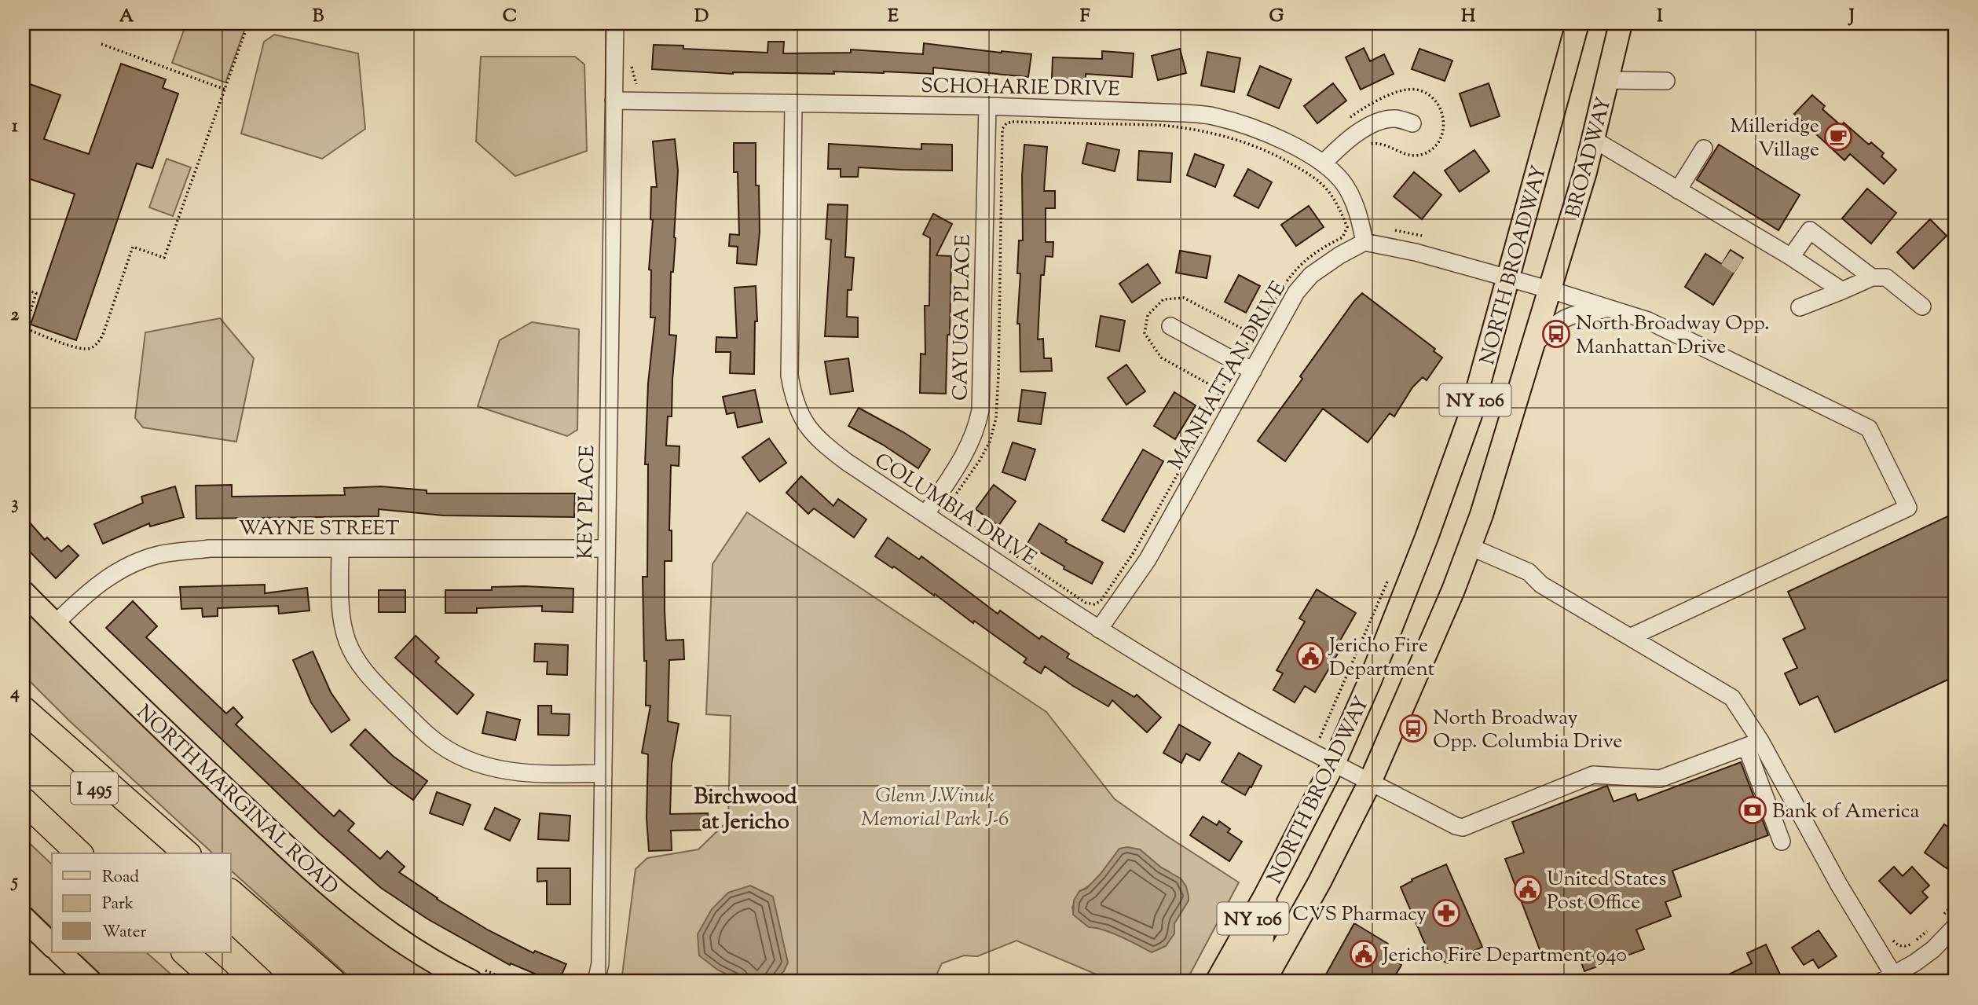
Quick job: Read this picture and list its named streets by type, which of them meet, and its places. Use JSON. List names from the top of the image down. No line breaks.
{"streets":{"highway":["I 495"],"main road":["BROADWAY","NORTH BROADWAY","NY 106","NORTH MARGINAL ROAD"],"street":["SCHOHARIE DRIVE","CAYUGA PLACE","MANHATTAN DRIVE","KEY PLACE","COLUMBIA DRIVE","WAYNE STREET"]},"crossings":[["SCHOHARIE DRIVE","CAYUGA PLACE"],["SCHOHARIE DRIVE","MANHATTAN DRIVE"],["SCHOHARIE DRIVE","KEY PLACE"],["SCHOHARIE DRIVE","COLUMBIA DRIVE"],["BROADWAY","NORTH BROADWAY"],["NORTH BROADWAY","COLUMBIA DRIVE"],["CAYUGA PLACE","COLUMBIA DRIVE"],["MANHATTAN DRIVE","COLUMBIA DRIVE"],["KEY PLACE","WAYNE STREET"],["WAYNE STREET","NORTH MARGINAL ROAD"]],"districts":["Birchwood at Jericho"],"parks":["Glenn J.Winuk Memorial Park J-6"],"places":{"cafe":["Milleridge Village"],"bus stop":["North Broadway Opp. Manhattan Drive","North Broadway Opp. Columbia Drive"],"public building":["Jericho Fire Department","United States Post Office","Jericho Fire Department 940"],"bank":["Bank of America"],"pharmacy":["CVS Pharmacy"]},"legend":["Road","Park","Water"],"grid":{"columns":["A","B","C","D","E","F","G","H","I","J"],"rows":["1","2","3","4","5"]}}
